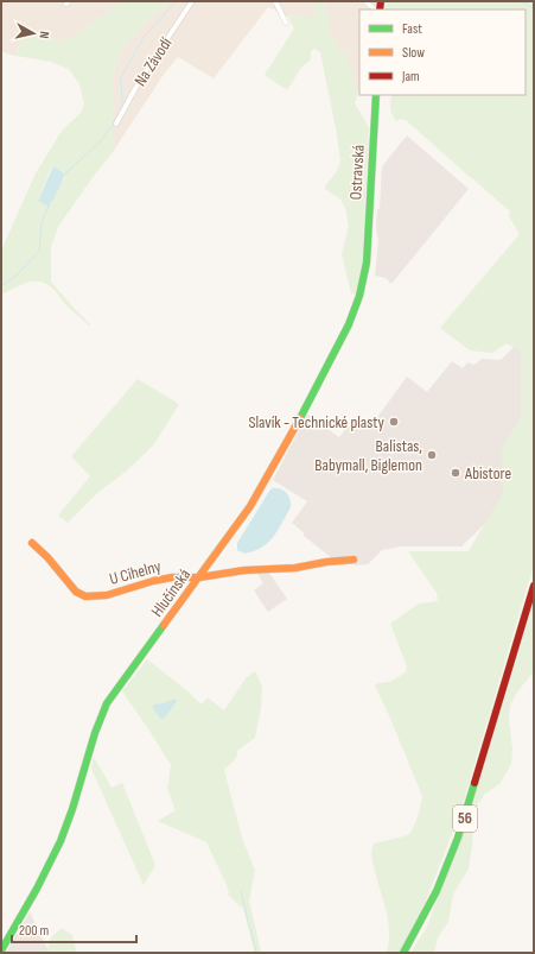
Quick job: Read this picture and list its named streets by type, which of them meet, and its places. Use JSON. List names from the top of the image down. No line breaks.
{"streets":{"street":["Na Závodí","Ostravská","U Cihelny","Hlučínská","56"]},"crossings":[["Ostravská","Hlučínská"],["U Cihelny","Hlučínská"]],"places":["Slavík - Technické plasty","Balistas, Babymall, Biglemon","Abistore"],"legend":["Fast","Slow","Jam"],"scale_bar":"200 m","north":"right"}
